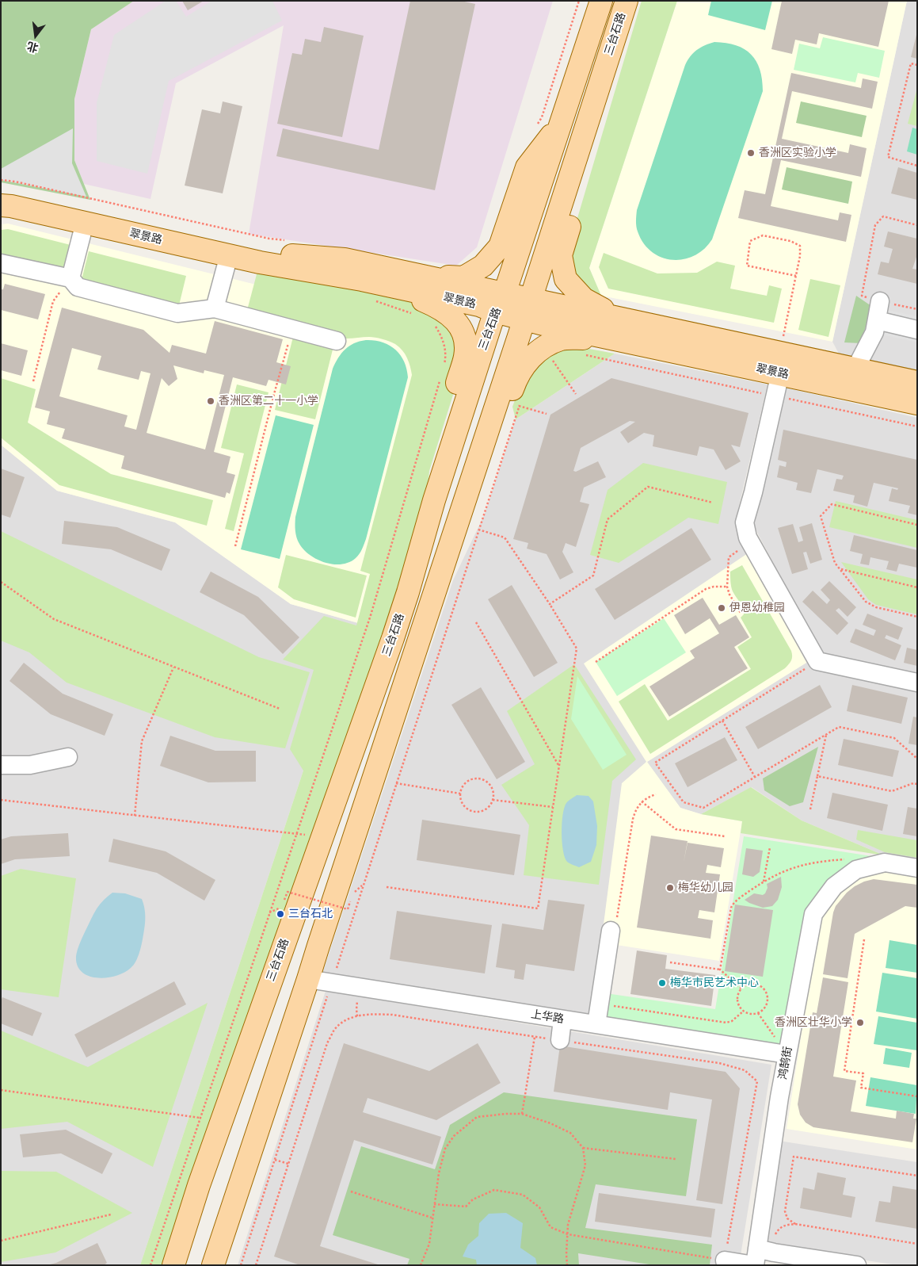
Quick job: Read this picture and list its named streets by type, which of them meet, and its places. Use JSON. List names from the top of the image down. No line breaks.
{"streets":{"main road":["三台石路","翠景路"],"street":["上华路","鸿鹄街"]},"crossings":[["三台石路","翠景路"],["三台石路","上华路"],["上华路","鸿鹄街"]],"places":["香洲区实验小学","香洲区第二十一小学","伊恩幼稚园","梅华幼儿园","三台石北","梅华市民艺术中心","香洲区壮华小学"],"north":"bottom"}
